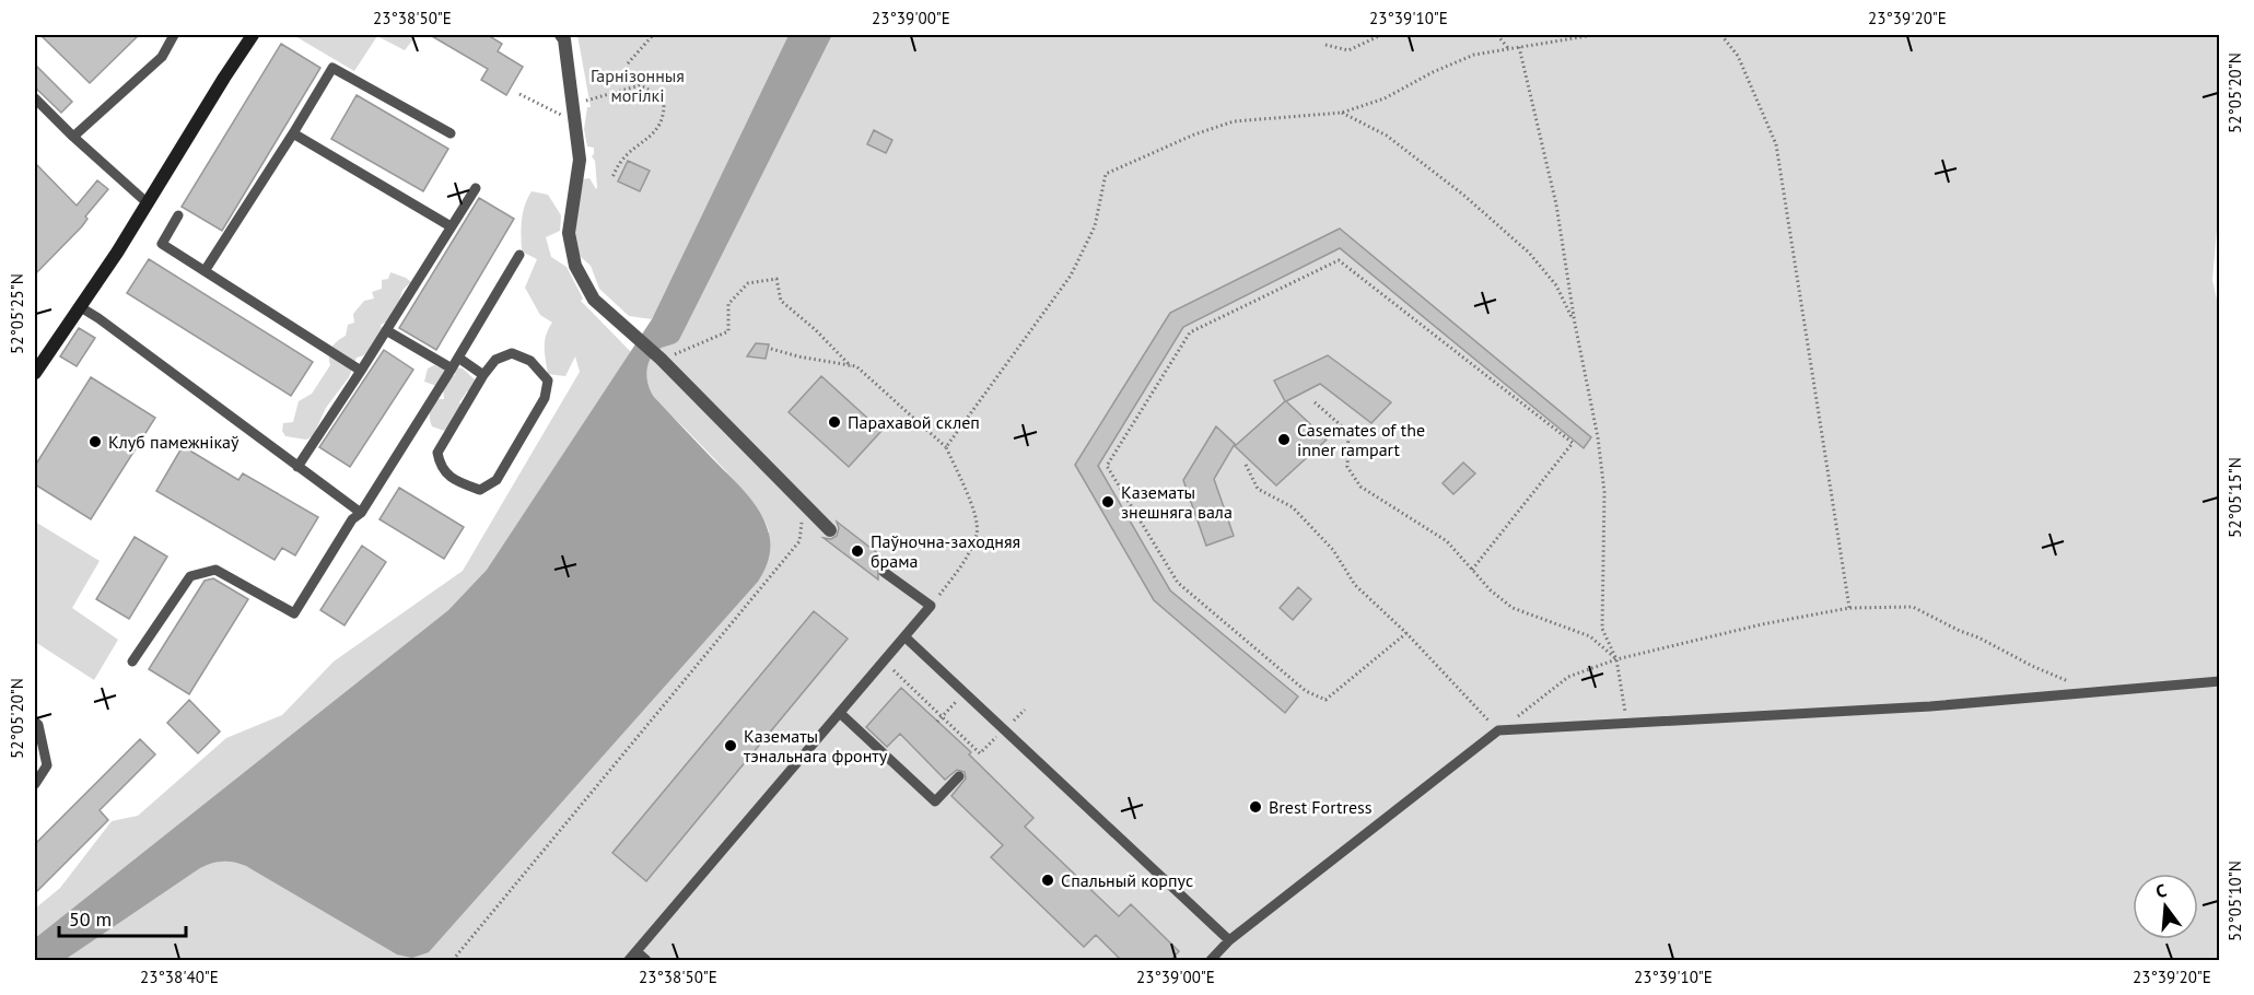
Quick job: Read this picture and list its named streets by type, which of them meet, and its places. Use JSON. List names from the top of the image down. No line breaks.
{"parks":["Гарнізонныя могілкі"],"places":["Парахавой склеп","Casemates of the inner rampart","Клуб памежнікаў","Казематы знешняга вала","Паўночна-заходняя брама","Казематы тэнальнага фронту","Brest Fortress","Спальный корпус"],"scale_bar":"50 m","north":"top","coordinates":["23°38'50\"E","23°39'00\"E","23°39'10\"E","23°39'20\"E","52°05'20\"N","52°05'25\"N","52°05'15\"N","52°05'10\"N","23°38'40\"E"]}
